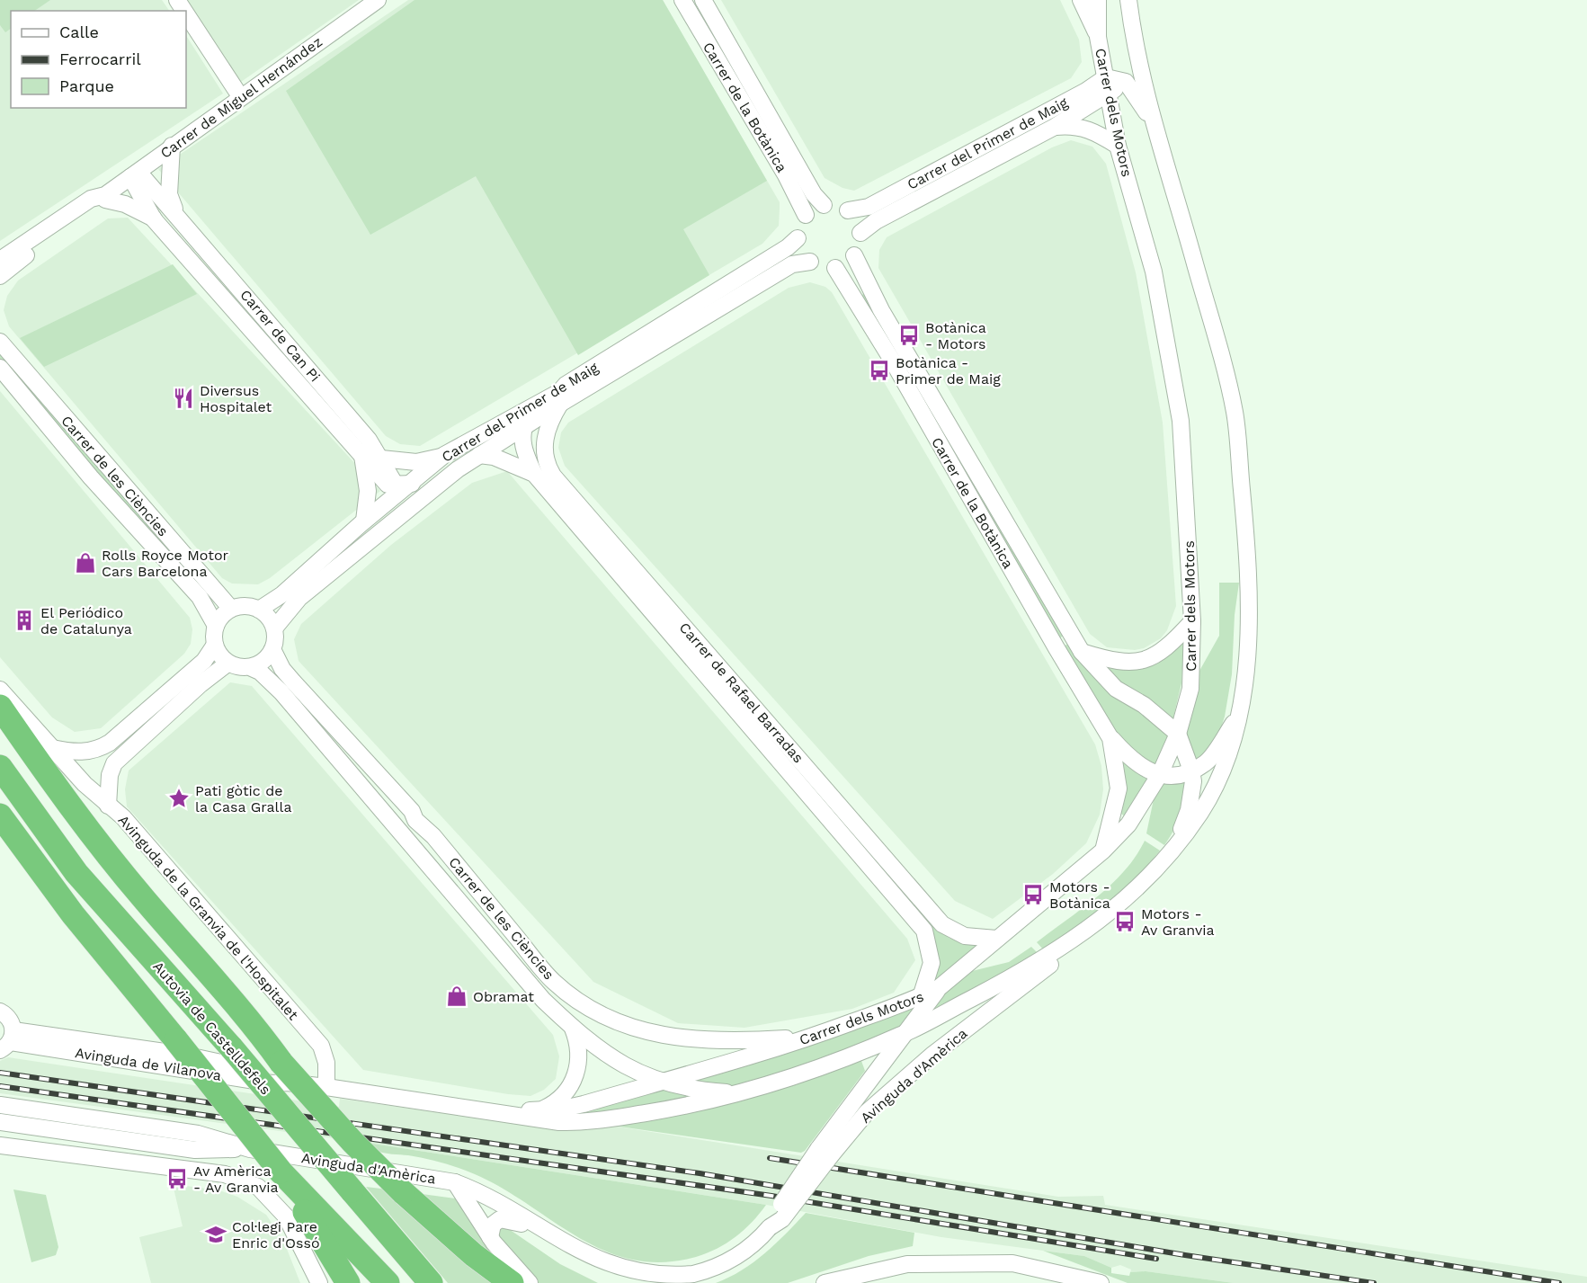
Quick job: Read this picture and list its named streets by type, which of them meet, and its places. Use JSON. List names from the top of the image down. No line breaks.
{"streets":{"highway":["Autovia de Castelldefels"],"street":["Carrer de Miguel Hernández","Carrer de la Botànica","Carrer dels Motors","Carrer del Primer de Maig","Carrer de Can Pi","Carrer de les Ciències","Carrer de Rafael Barradas","Avinguda de la Granvia de l'Hospitalet","Avinguda de Vilanova","Avinguda d'Amèrica"]},"crossings":[["Carrer de Miguel Hernández","Carrer de Can Pi"],["Carrer de la Botànica","Carrer dels Motors"],["Carrer de la Botànica","Carrer del Primer de Maig"],["Carrer dels Motors","Carrer del Primer de Maig"],["Carrer dels Motors","Carrer de les Ciències"],["Carrer dels Motors","Carrer de Rafael Barradas"],["Carrer dels Motors","Avinguda de Vilanova"],["Carrer dels Motors","Avinguda d'Amèrica"],["Carrer del Primer de Maig","Carrer de Can Pi"],["Carrer del Primer de Maig","Carrer de les Ciències"],["Carrer del Primer de Maig","Carrer de Rafael Barradas"],["Avinguda de la Granvia de l'Hospitalet","Avinguda de Vilanova"]],"places":{"bus stop":["Botànica - Motors","Botànica - Primer de Maig","Motors - Botànica","Motors - Av Granvia","Av Amèrica - Av Granvia"],"restaurant":["Diversus Hospitalet"],"shop":["Rolls Royce Motor Cars Barcelona","Obramat"],"building":["El Periódico de Catalunya"],"place":["Pati gòtic de la Casa Gralla"],"school or university":["Col·legi Pare Enric d'Ossó"]},"legend":["Calle","Ferrocarril","Parque"]}
